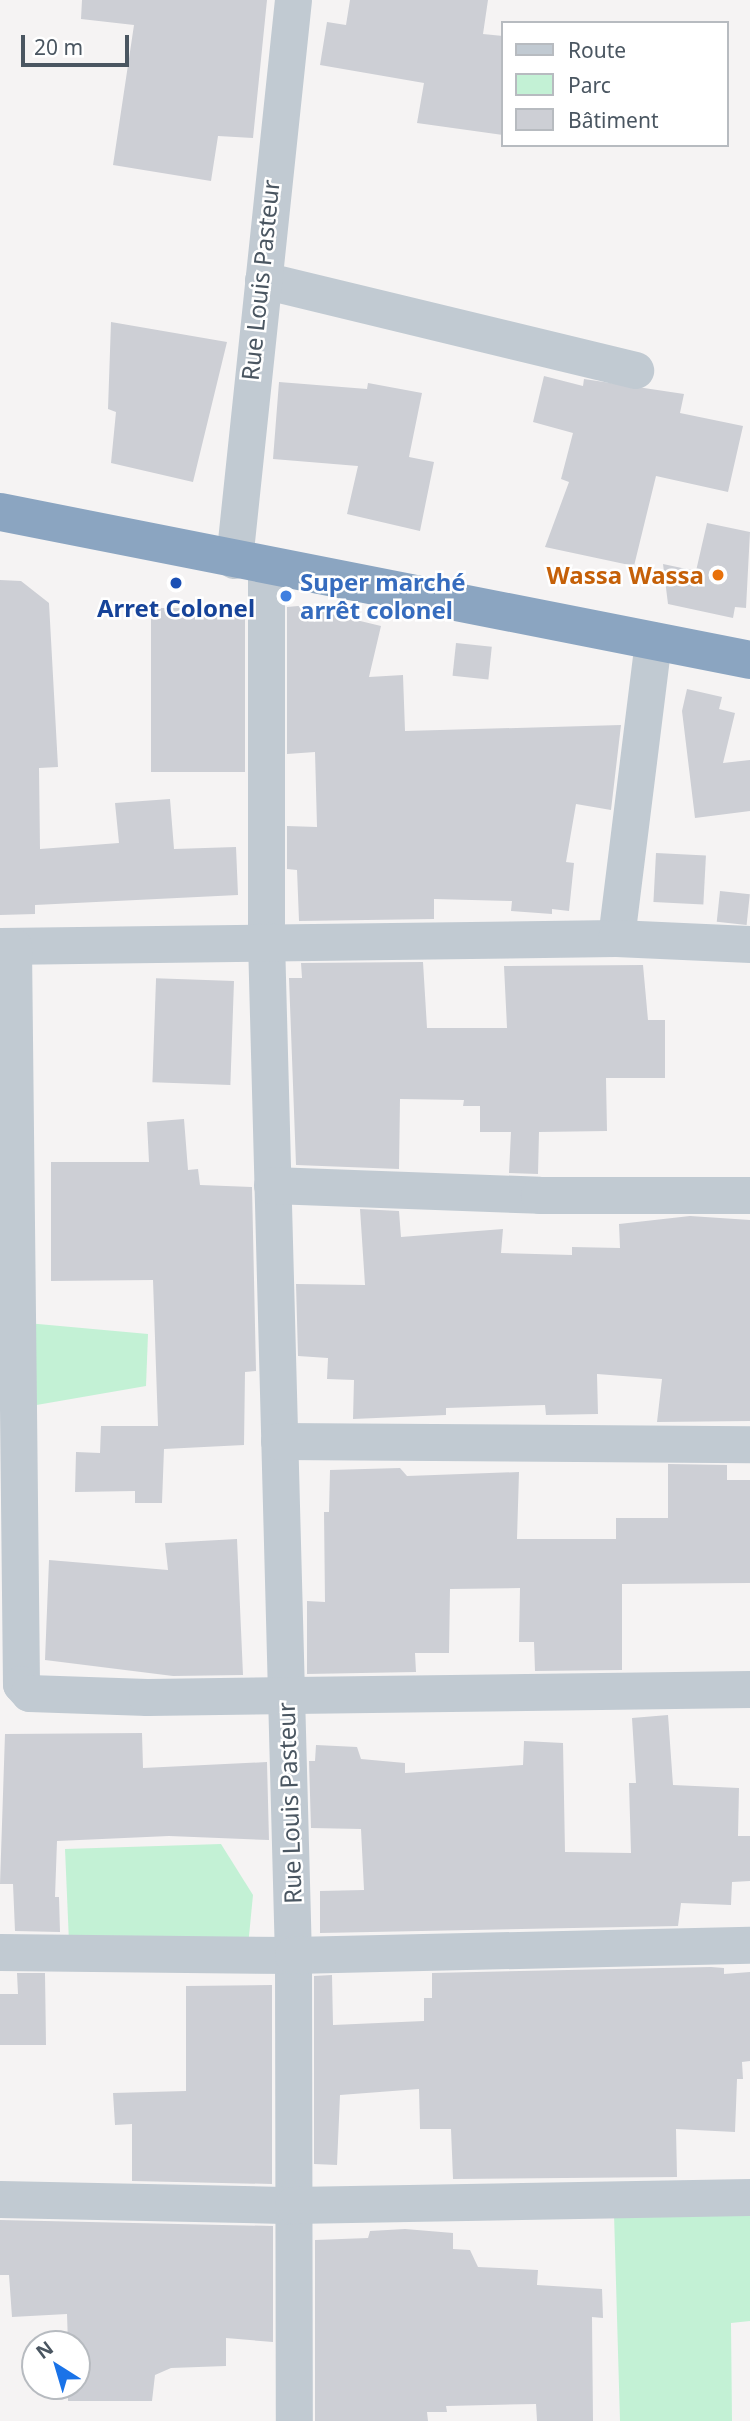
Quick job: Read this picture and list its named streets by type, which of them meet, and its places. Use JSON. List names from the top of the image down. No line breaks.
{"streets":{"street":["Rue Louis Pasteur"]},"places":["Wassa Wassa","Arret Colonel","Super marché arrêt colonel"],"legend":["Route","Parc","Bâtiment"],"scale_bar":"20 m","north":"top left"}
